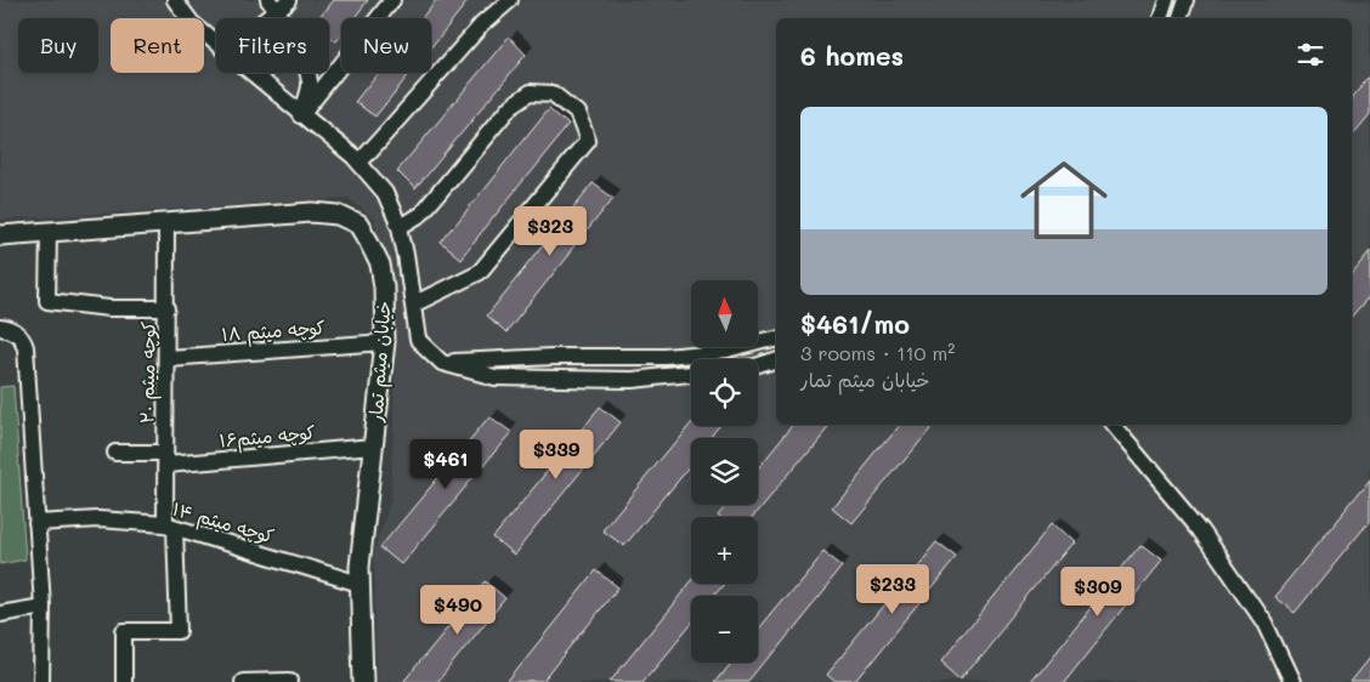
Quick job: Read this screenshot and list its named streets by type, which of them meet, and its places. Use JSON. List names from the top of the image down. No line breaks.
{"streets":{"street":["کوچه میثم ۱۸","خیابان میثم تمار","کوچه میثم ۲۰","کوچه میثم۱۶","کوچه میثم ۱۴"]},"crossings":[["کوچه میثم ۱۸","خیابان میثم تمار"],["کوچه میثم ۱۸","کوچه میثم ۲۰"],["خیابان میثم تمار","کوچه میثم ۲۰"],["خیابان میثم تمار","کوچه میثم۱۶"],["خیابان میثم تمار","کوچه میثم ۱۴"],["کوچه میثم ۲۰","کوچه میثم۱۶"],["کوچه میثم ۲۰","کوچه میثم ۱۴"]],"north":"top","page":{"chip":["Buy","Rent","Filters","New"],"heading":"6 homes","list":[{"name":"$461/mo","note":"3 rooms · 110 m² · خیابان میثم تمار"}],"price":["$323","$339","$461","$233","$309","$490"],"map_buttons":["+","−"]}}
